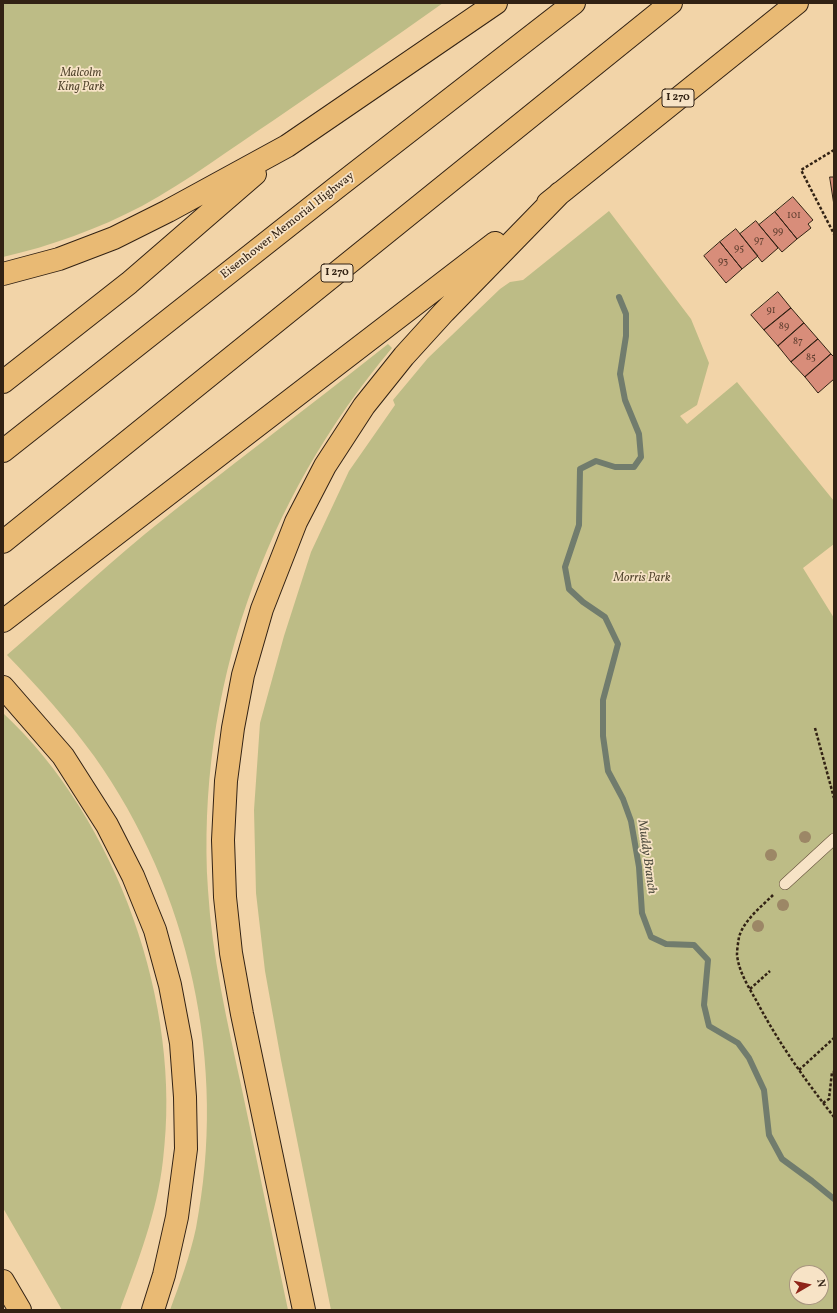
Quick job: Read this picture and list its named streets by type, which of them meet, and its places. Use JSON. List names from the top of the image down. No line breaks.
{"streets":{"highway":["I 270","Eisenhower Memorial Highway"]},"water":["Muddy Branch"],"parks":["Malcolm King Park","Morris Park"],"house_numbers":["101","99","97","95","93","91","89","87","85"],"north":"right"}
